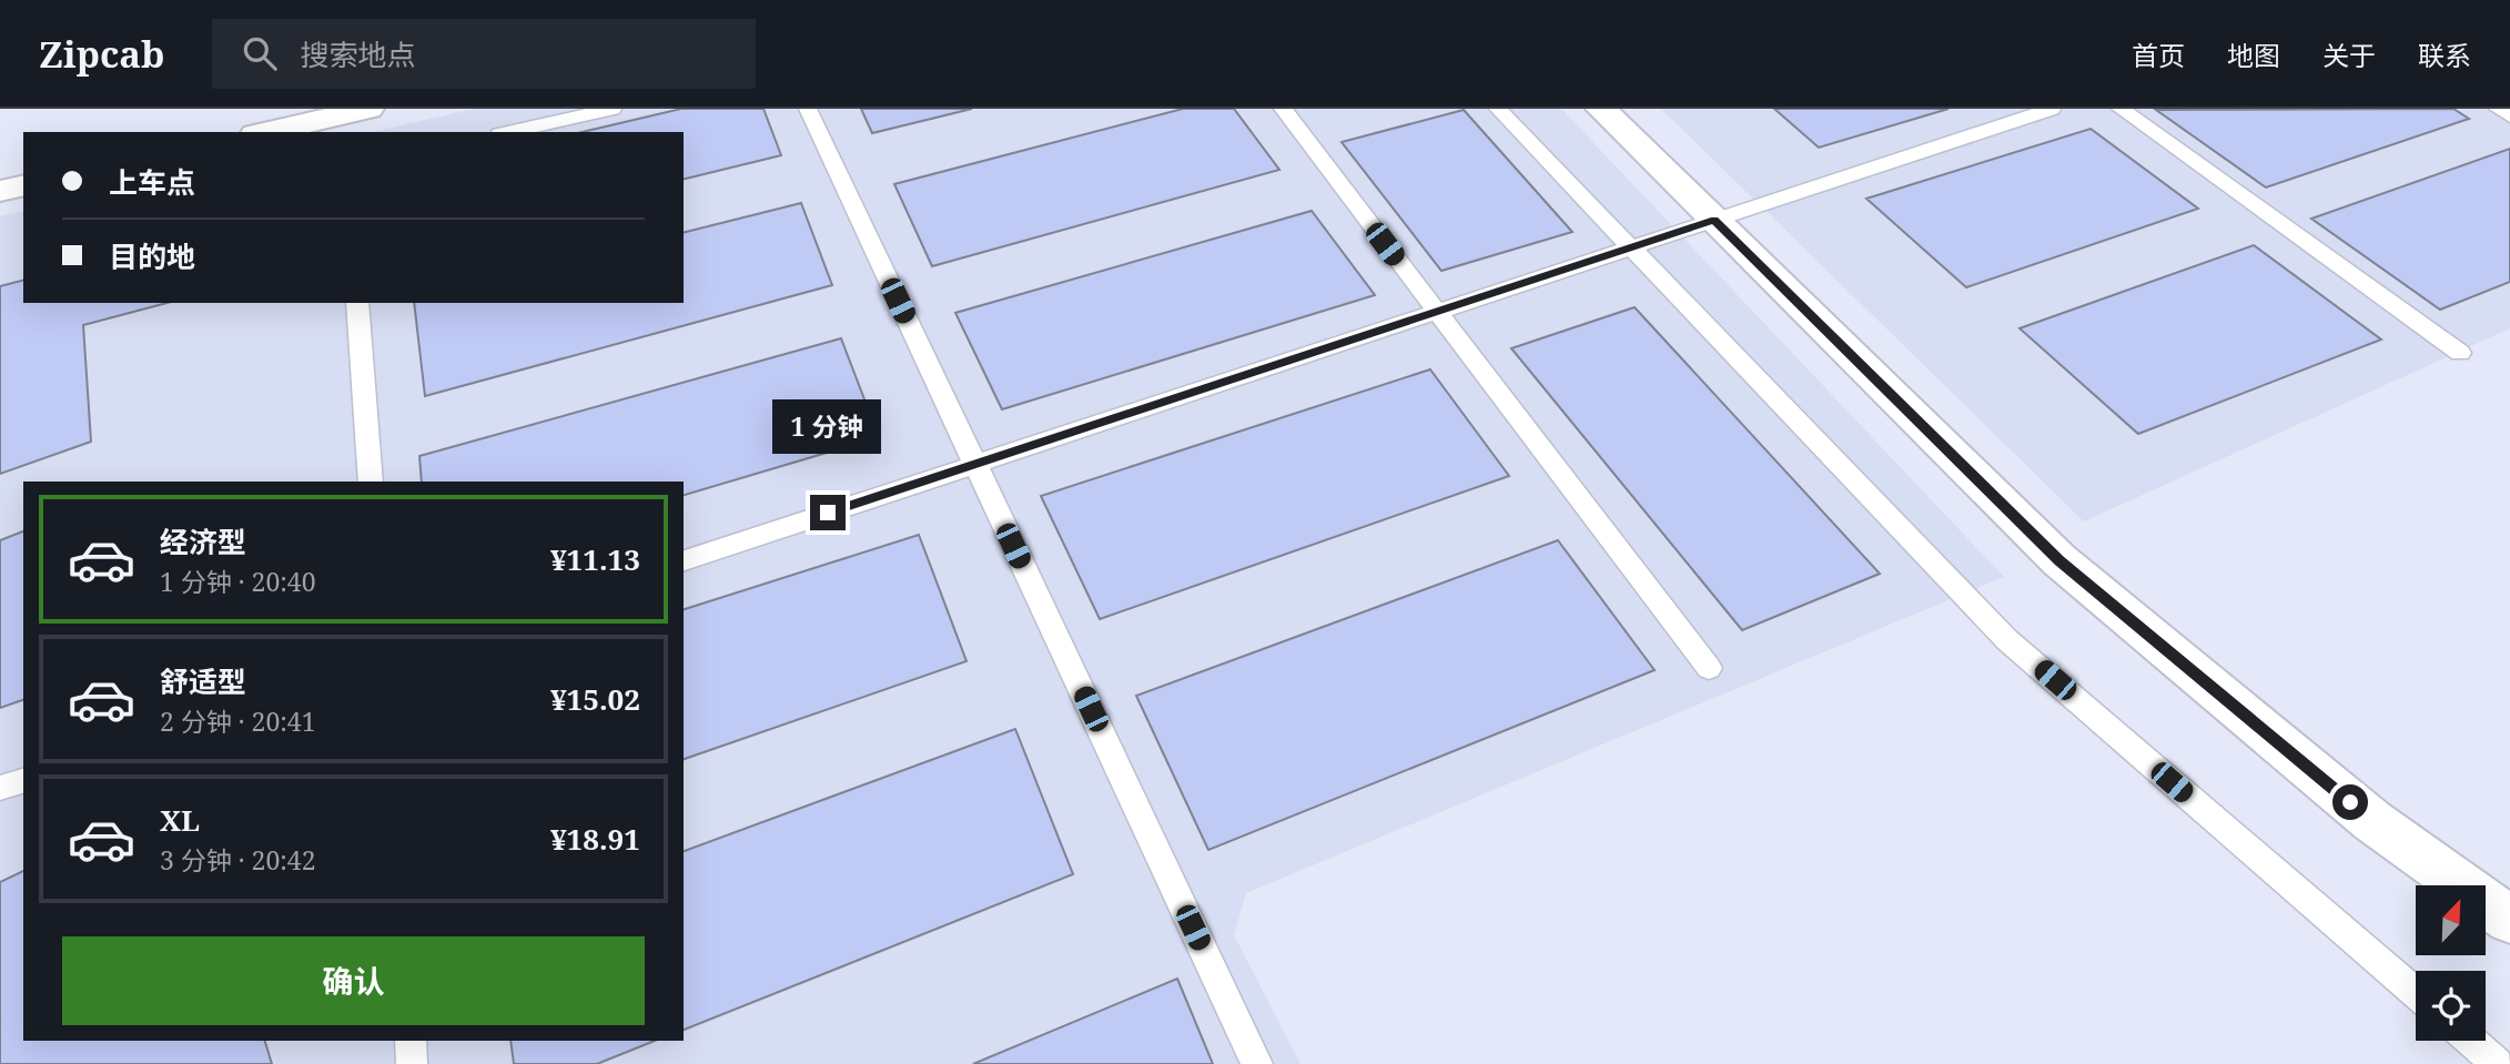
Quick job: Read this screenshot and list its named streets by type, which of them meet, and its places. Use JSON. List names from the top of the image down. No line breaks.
{"north":"top right","page":{"header":"Zipcab","search":"搜索地点","nav":["首页","地图","关于","联系"],"banner":["上车点","目的地"],"bubble":"1 分钟","list":[{"name":"经济型","note":"1 分钟 · 20:40","value":"¥11.13"},{"name":"舒适型","note":"2 分钟 · 20:41","value":"¥15.02"},{"name":"XL","note":"3 分钟 · 20:42","value":"¥18.91"}],"buttons":"确认"}}
